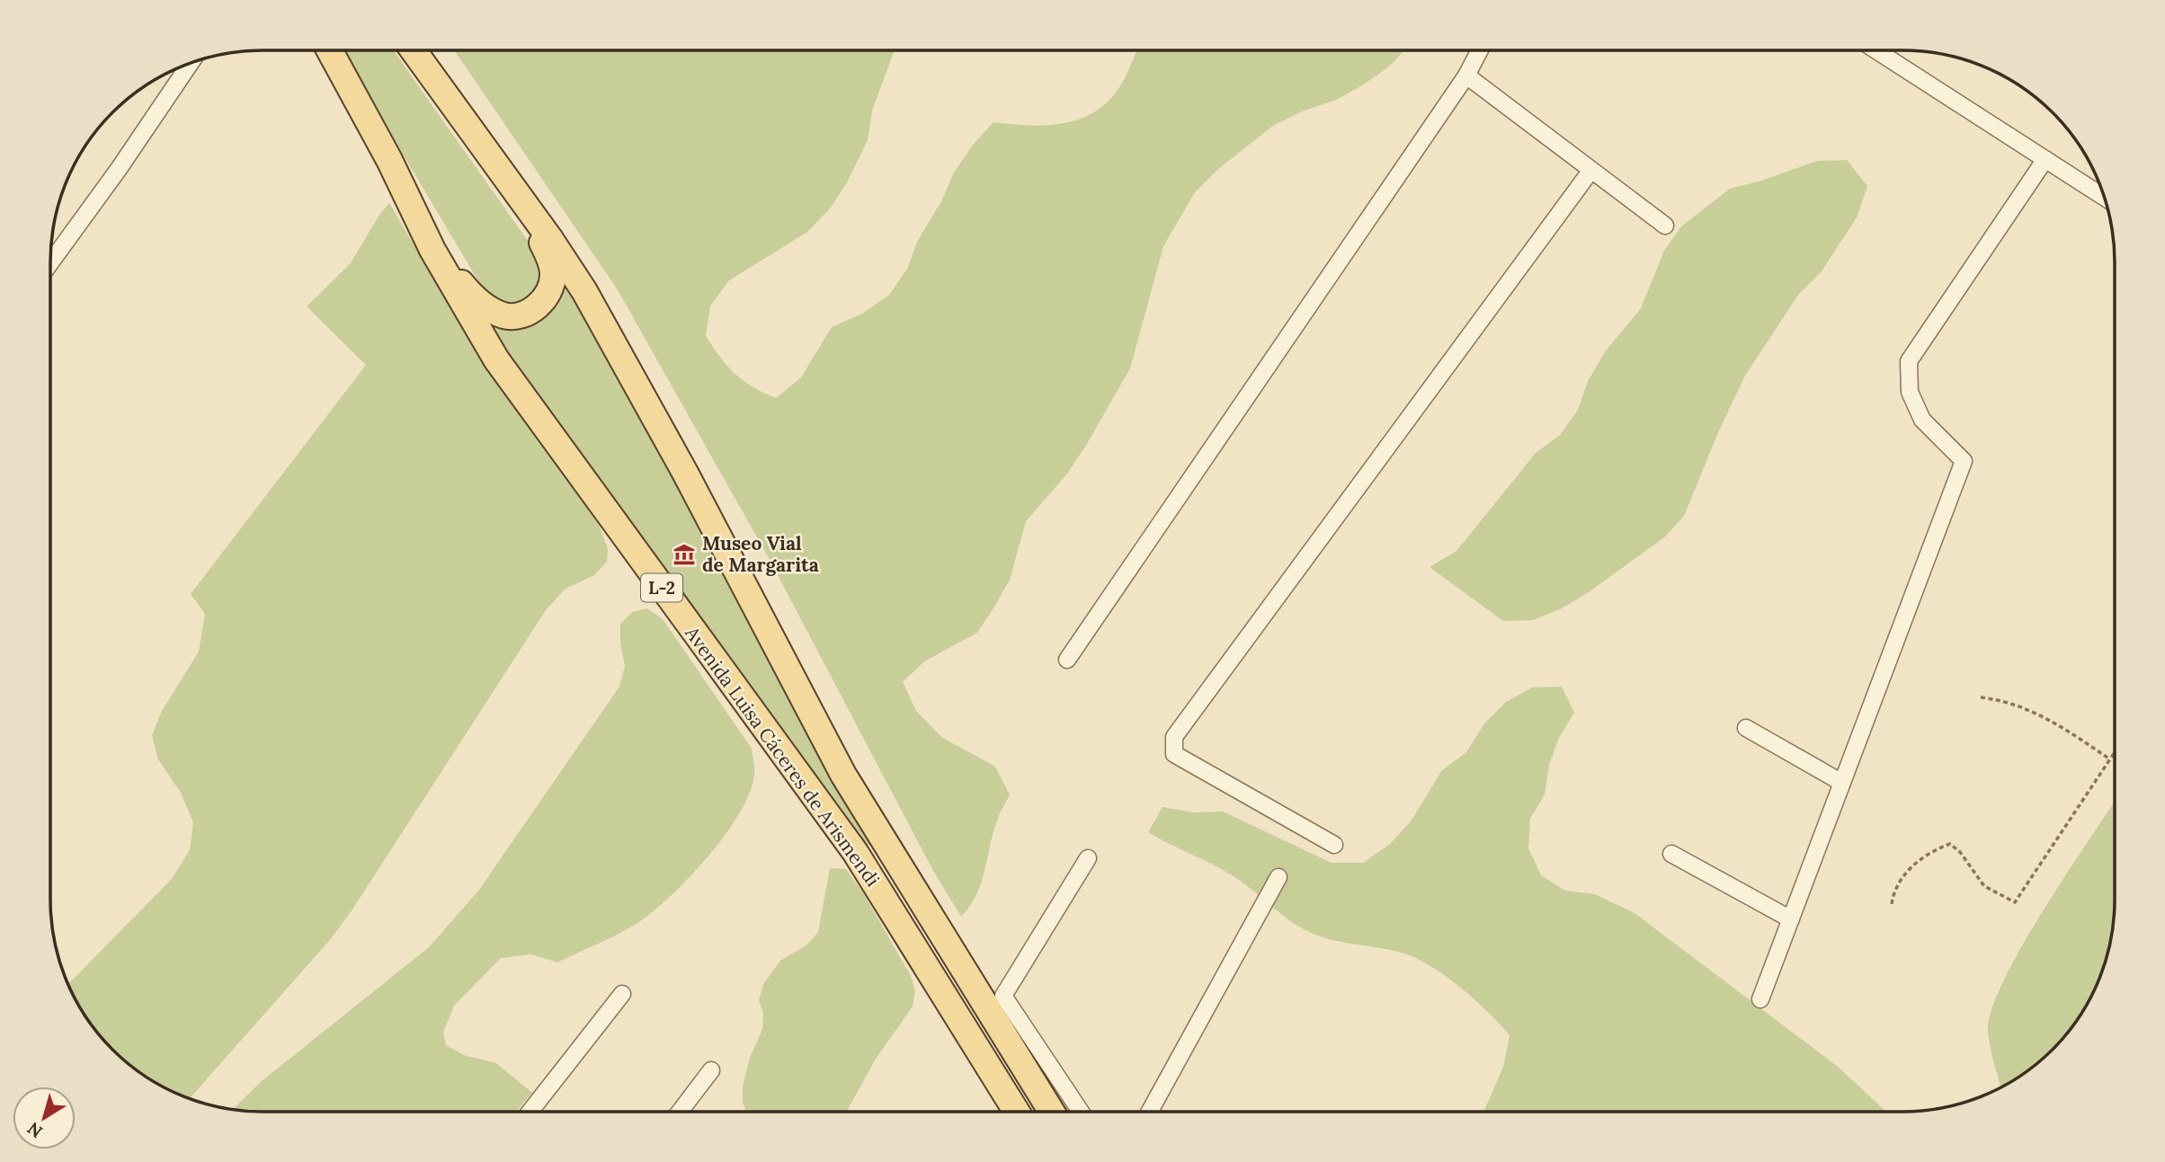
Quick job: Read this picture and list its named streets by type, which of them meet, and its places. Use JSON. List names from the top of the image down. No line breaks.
{"streets":{"main road":["L-2","Avenida Luisa Cáceres de Arismendi"]},"places":{"museum":["Museo Vial de Margarita"]},"north":"bottom left"}
